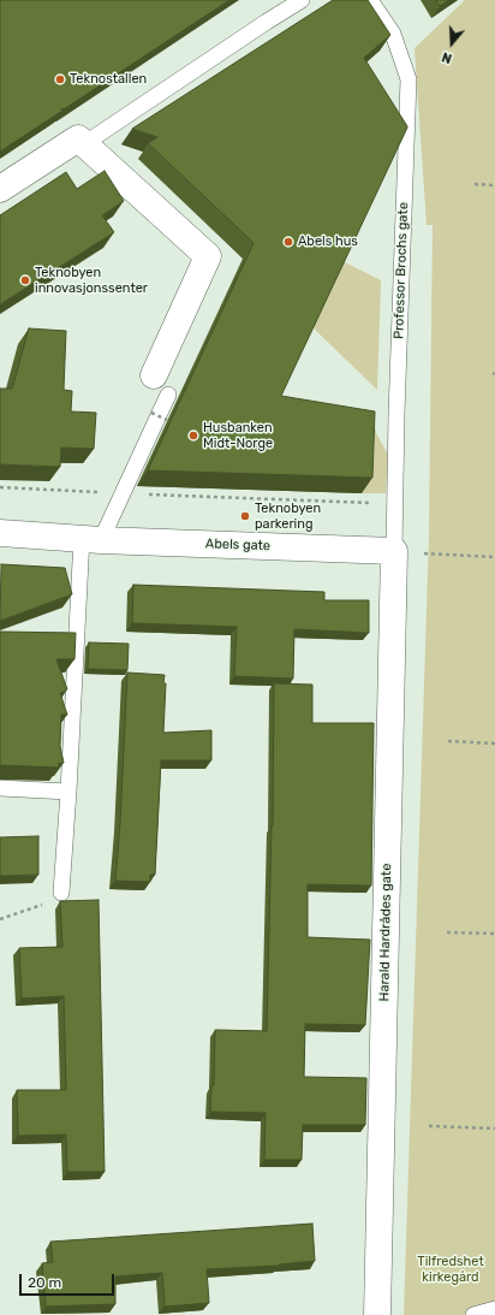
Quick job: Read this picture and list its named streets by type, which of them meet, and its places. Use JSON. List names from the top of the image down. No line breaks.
{"streets":{"street":["Abels gate","Harald Hardrådes gate"],"lane":["Professor Brochs gate"]},"crossings":[["Professor Brochs gate","Abels gate"],["Professor Brochs gate","Harald Hardrådes gate"],["Abels gate","Harald Hardrådes gate"]],"parks":["Tilfredshet kirkegård"],"places":["Teknostallen","Abels hus","Teknobyen innovasjonssenter","Husbanken Midt-Norge","Teknobyen parkering"],"scale_bar":"20 m","north":"bottom"}
